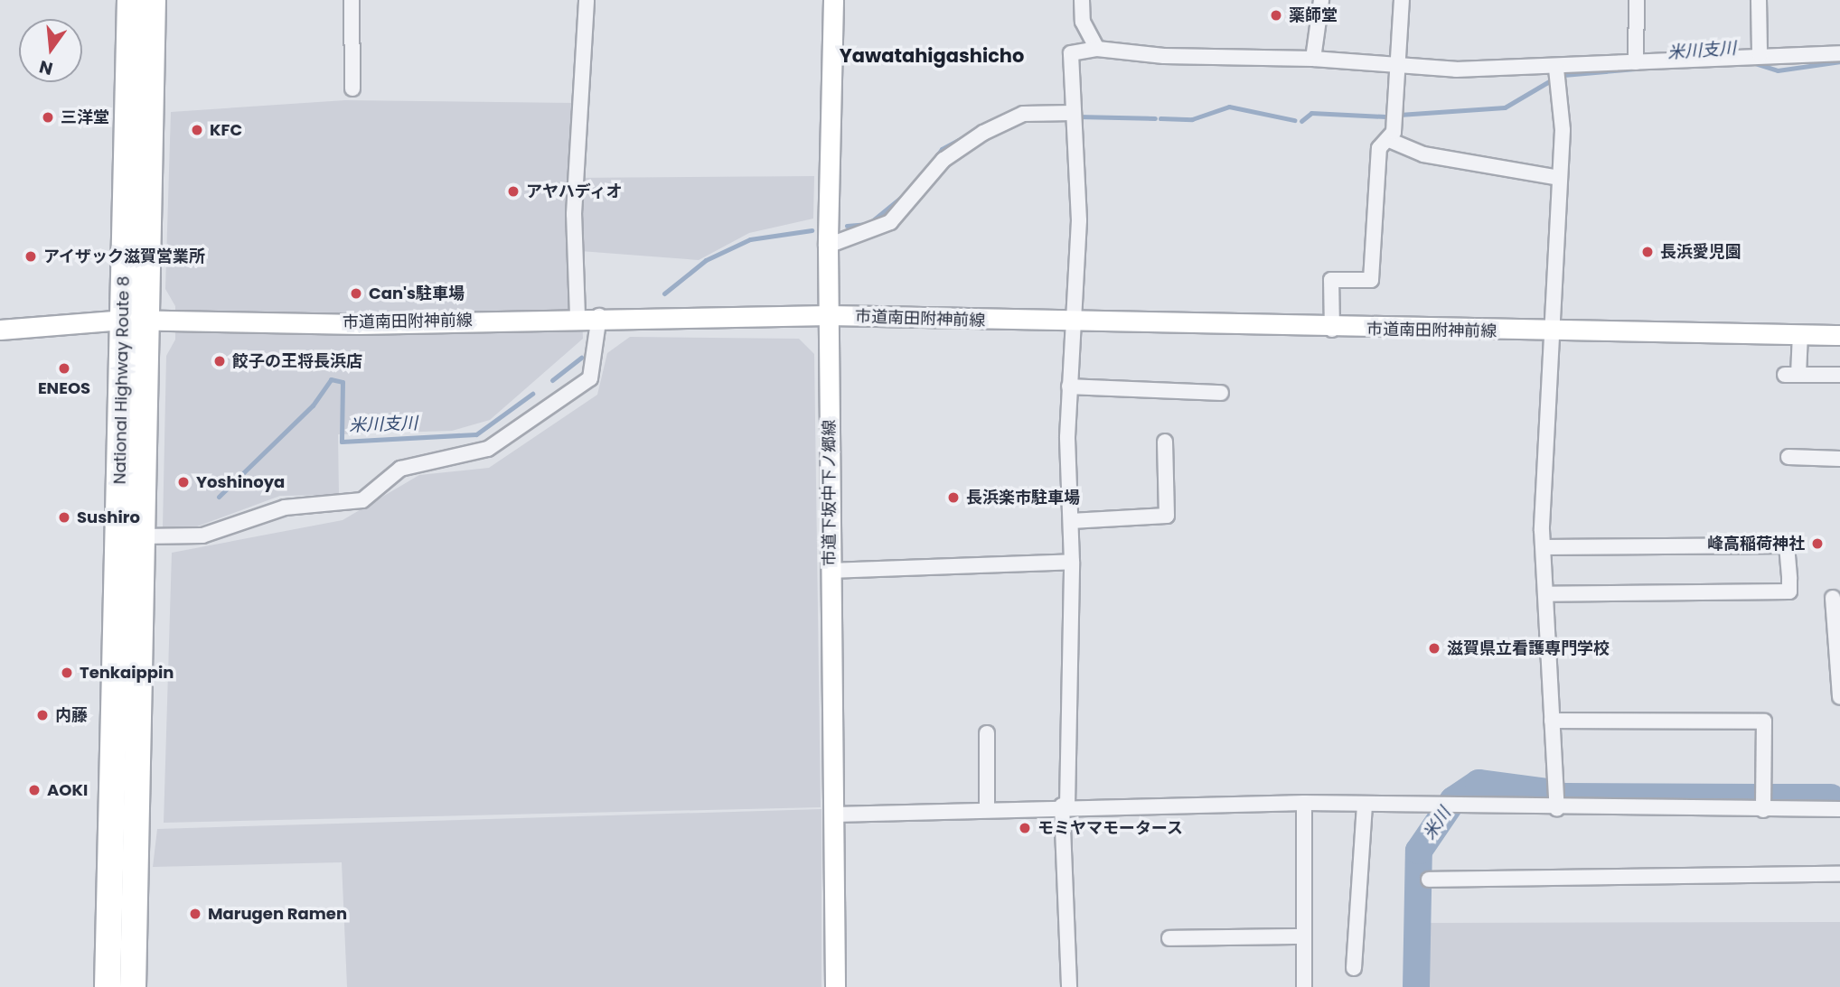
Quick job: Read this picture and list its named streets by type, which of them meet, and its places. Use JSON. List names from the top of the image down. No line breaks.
{"streets":{"highway":["National Highway Route 8"],"street":["市道南田附神前線","市道下坂中下ノ郷線"]},"crossings":[["市道南田附神前線","National Highway Route 8"],["市道南田附神前線","市道下坂中下ノ郷線"]],"districts":["Yawatahigashicho"],"water":["米川支川","米川"],"places":["薬師堂","三洋堂","KFC","アヤハディオ","長浜愛児園","アイザック滋賀営業所","Can's駐車場","餃子の王将長浜店","ENEOS","Yoshinoya","長浜楽市駐車場","Sushiro","峰高稲荷神社","滋賀県立看護専門学校","Tenkaippin","内藤","AOKI","モミヤマモータース","Marugen Ramen"],"north":"bottom"}
